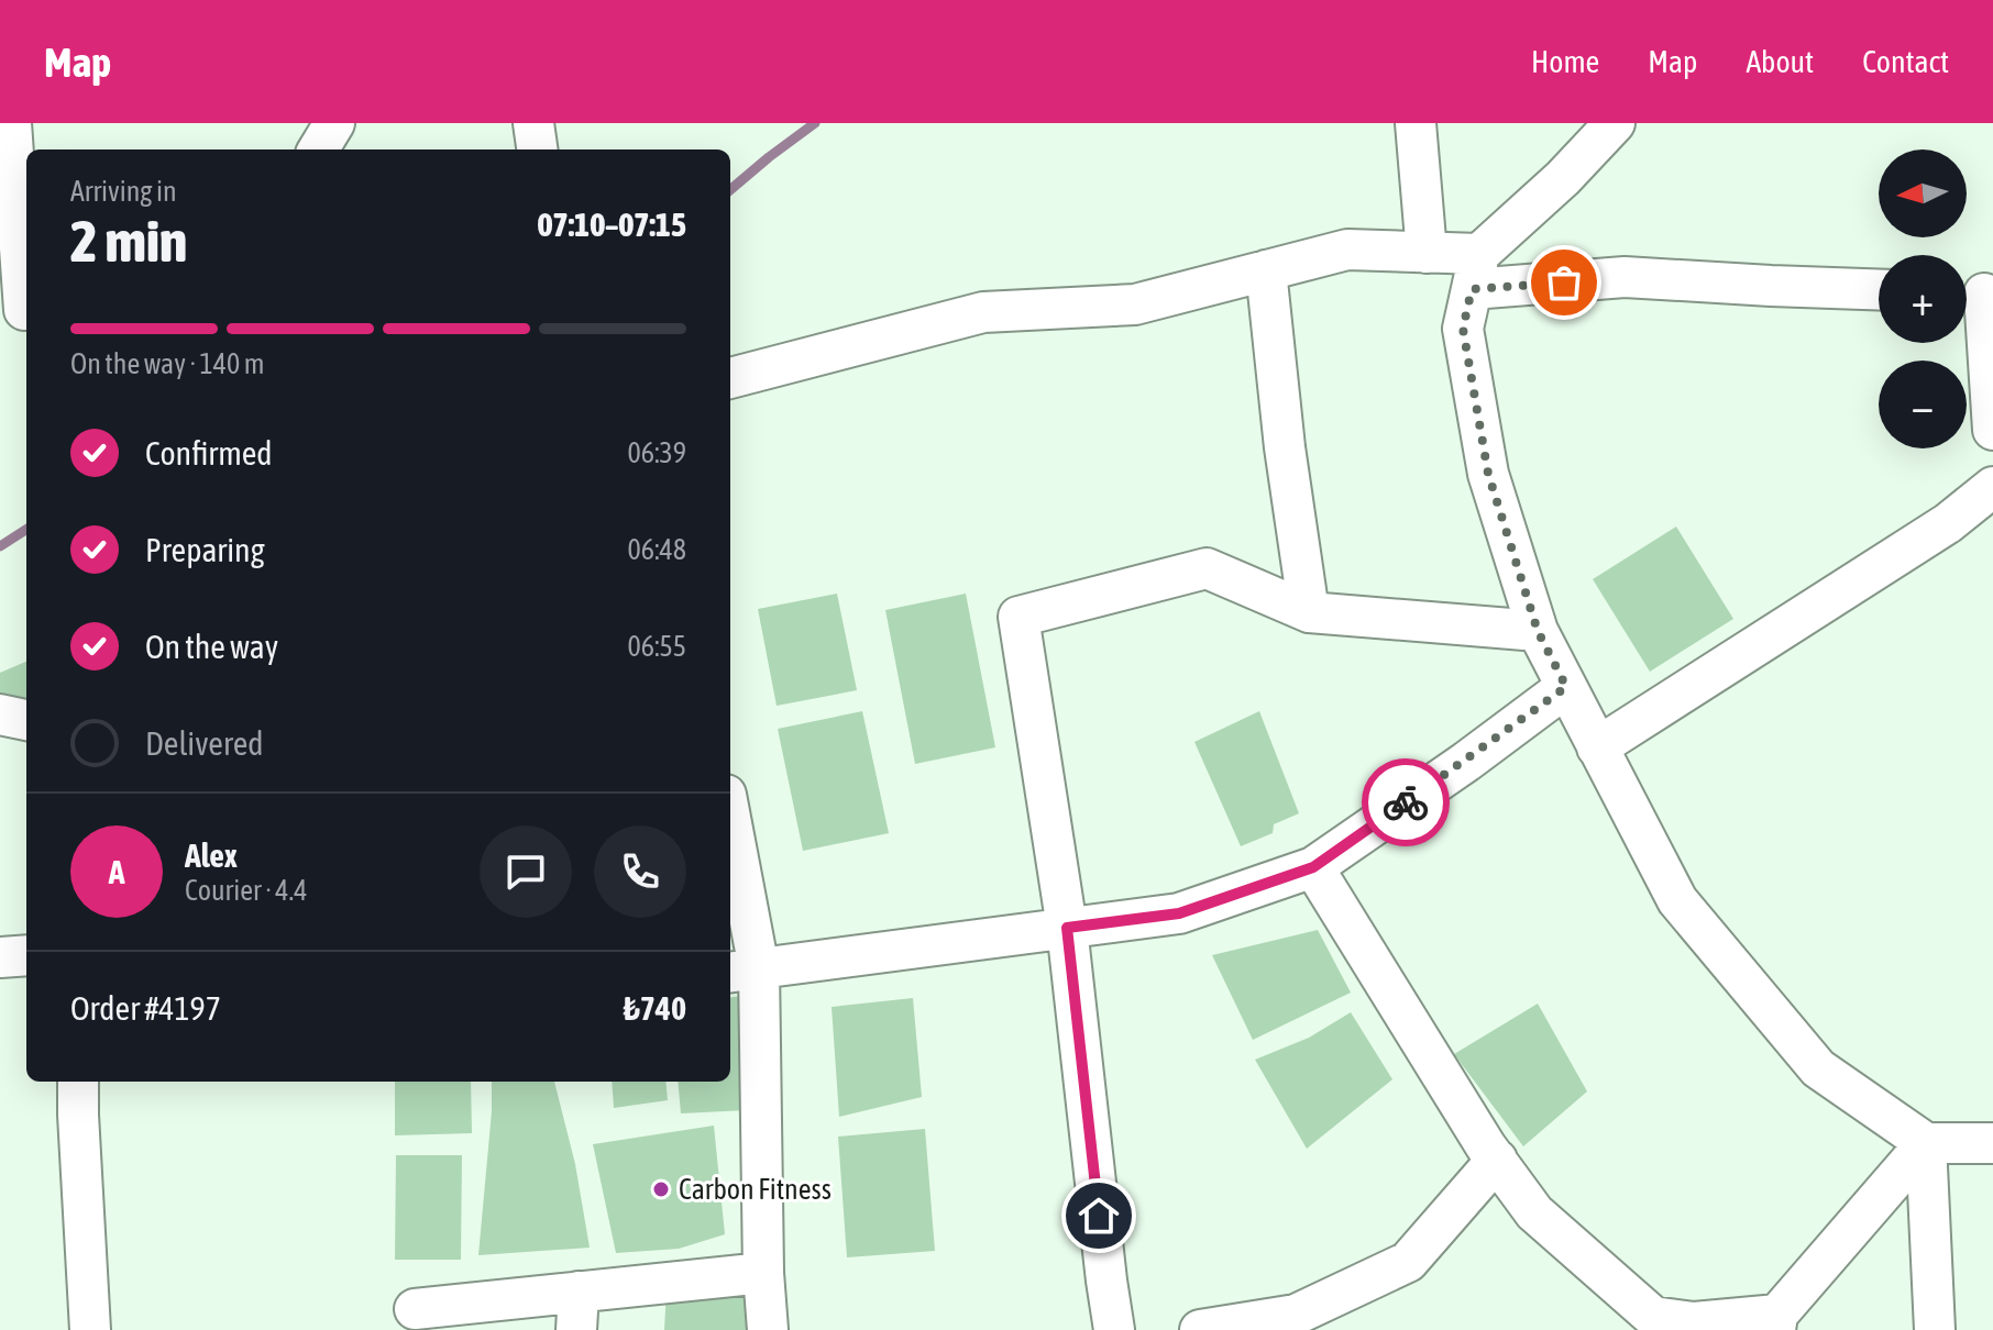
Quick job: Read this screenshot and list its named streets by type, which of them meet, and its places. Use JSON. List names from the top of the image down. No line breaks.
{"places":["Carbon Fitness"],"north":"left","page":{"header":"Map","nav":["Home","Map","About","Contact"],"map_buttons":["+","−"],"heading":["2 min","Arriving in","07:10–07:15"],"panel":["Alex","Courier · 4.4","Order #4197","₺740"],"bar":"On the way · 140 m","list":[["Confirmed","06:39"],["Preparing","06:48"],["On the way","06:55"],"Delivered"],"round":"A"}}
